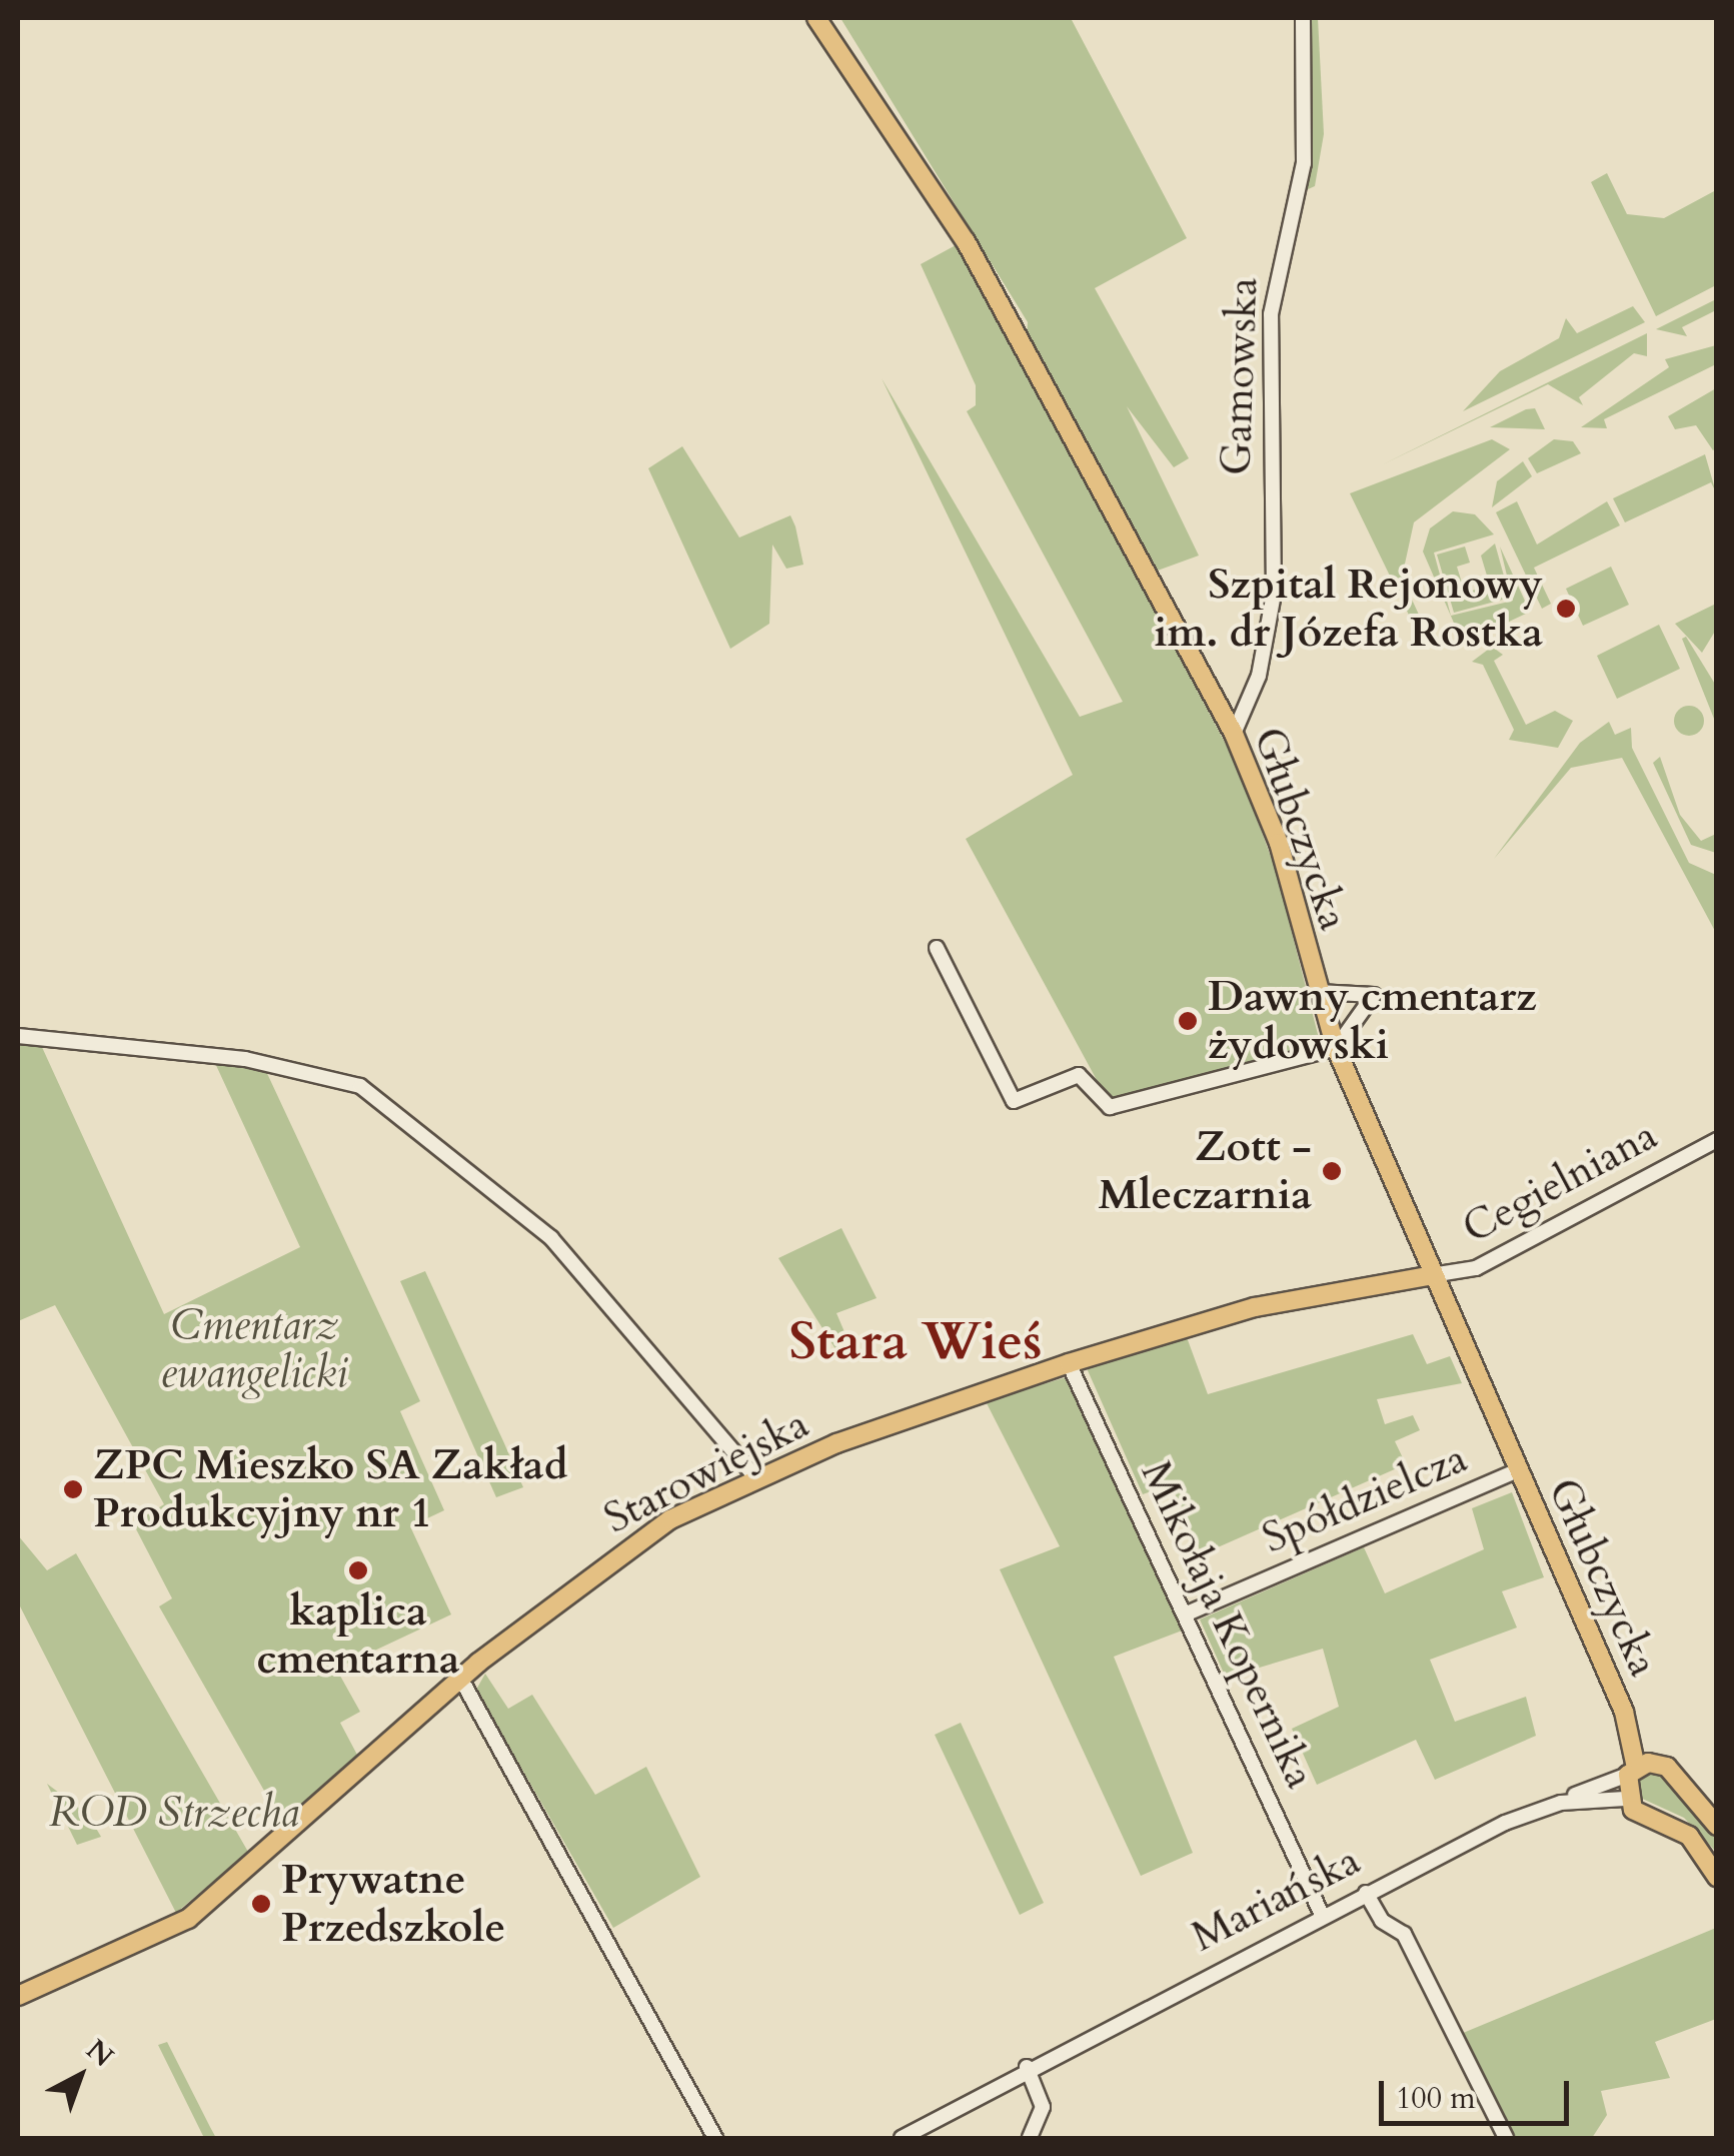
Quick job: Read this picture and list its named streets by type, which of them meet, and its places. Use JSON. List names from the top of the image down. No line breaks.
{"streets":{"main road":["Głubczycka","Starowiejska"],"street":["Gamowska","Cegielniana","Spółdzielcza","Mikołaja Kopernika","Mariańska"]},"crossings":[["Gamowska","Głubczycka"],["Głubczycka","Cegielniana"],["Głubczycka","Starowiejska"],["Głubczycka","Spółdzielcza"],["Głubczycka","Mariańska"],["Cegielniana","Starowiejska"],["Starowiejska","Mikołaja Kopernika"],["Spółdzielcza","Mikołaja Kopernika"],["Mikołaja Kopernika","Mariańska"]],"districts":["Stara Wieś"],"parks":["Cmentarz ewangelicki","ROD Strzecha"],"places":["Szpital Rejonowy im. dr Józefa Rostka","Dawny cmentarz żydowski","Zott - Mleczarnia","ZPC Mieszko SA Zakład Produkcyjny nr 1","kaplica cmentarna","Prywatne Przedszkole"],"scale_bar":"100 m","north":"top right"}
